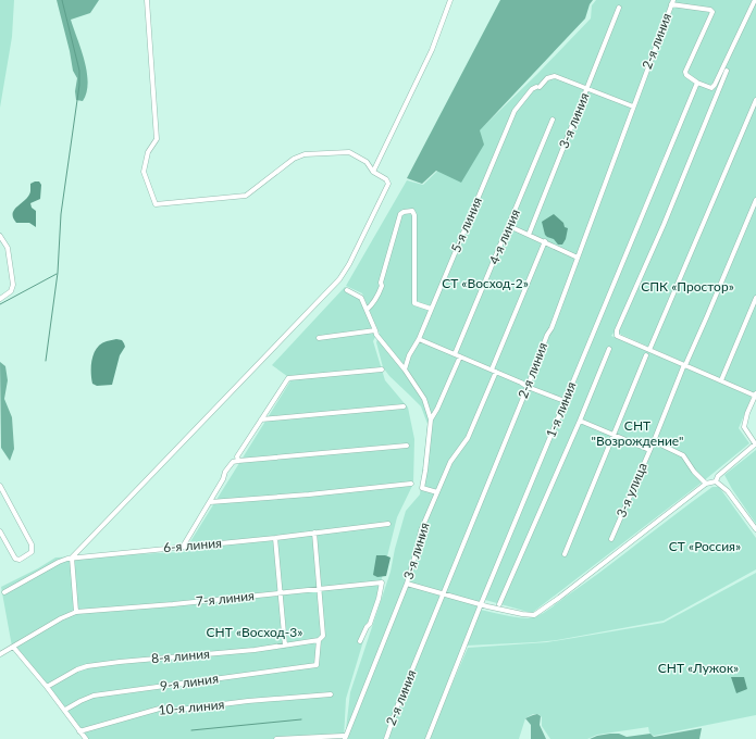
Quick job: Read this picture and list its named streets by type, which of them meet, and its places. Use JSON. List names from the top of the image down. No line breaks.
{"streets":{"street":["2-я линия","3-я линия","5-я линия","4-я линия","1-я линия","3-я улица","6-я линия","7-я линия","8-я линия","9-я линия","10-я линия"]},"crossings":[["3-я линия","5-я линия"],["8-я линия","9-я линия"]],"parks":["СТ «Восход-2»","СПК «Простор»","СНТ \"Возрождение\"","СТ «Россия»","СНТ «Восход-3»","СНТ «Лужок»"]}
